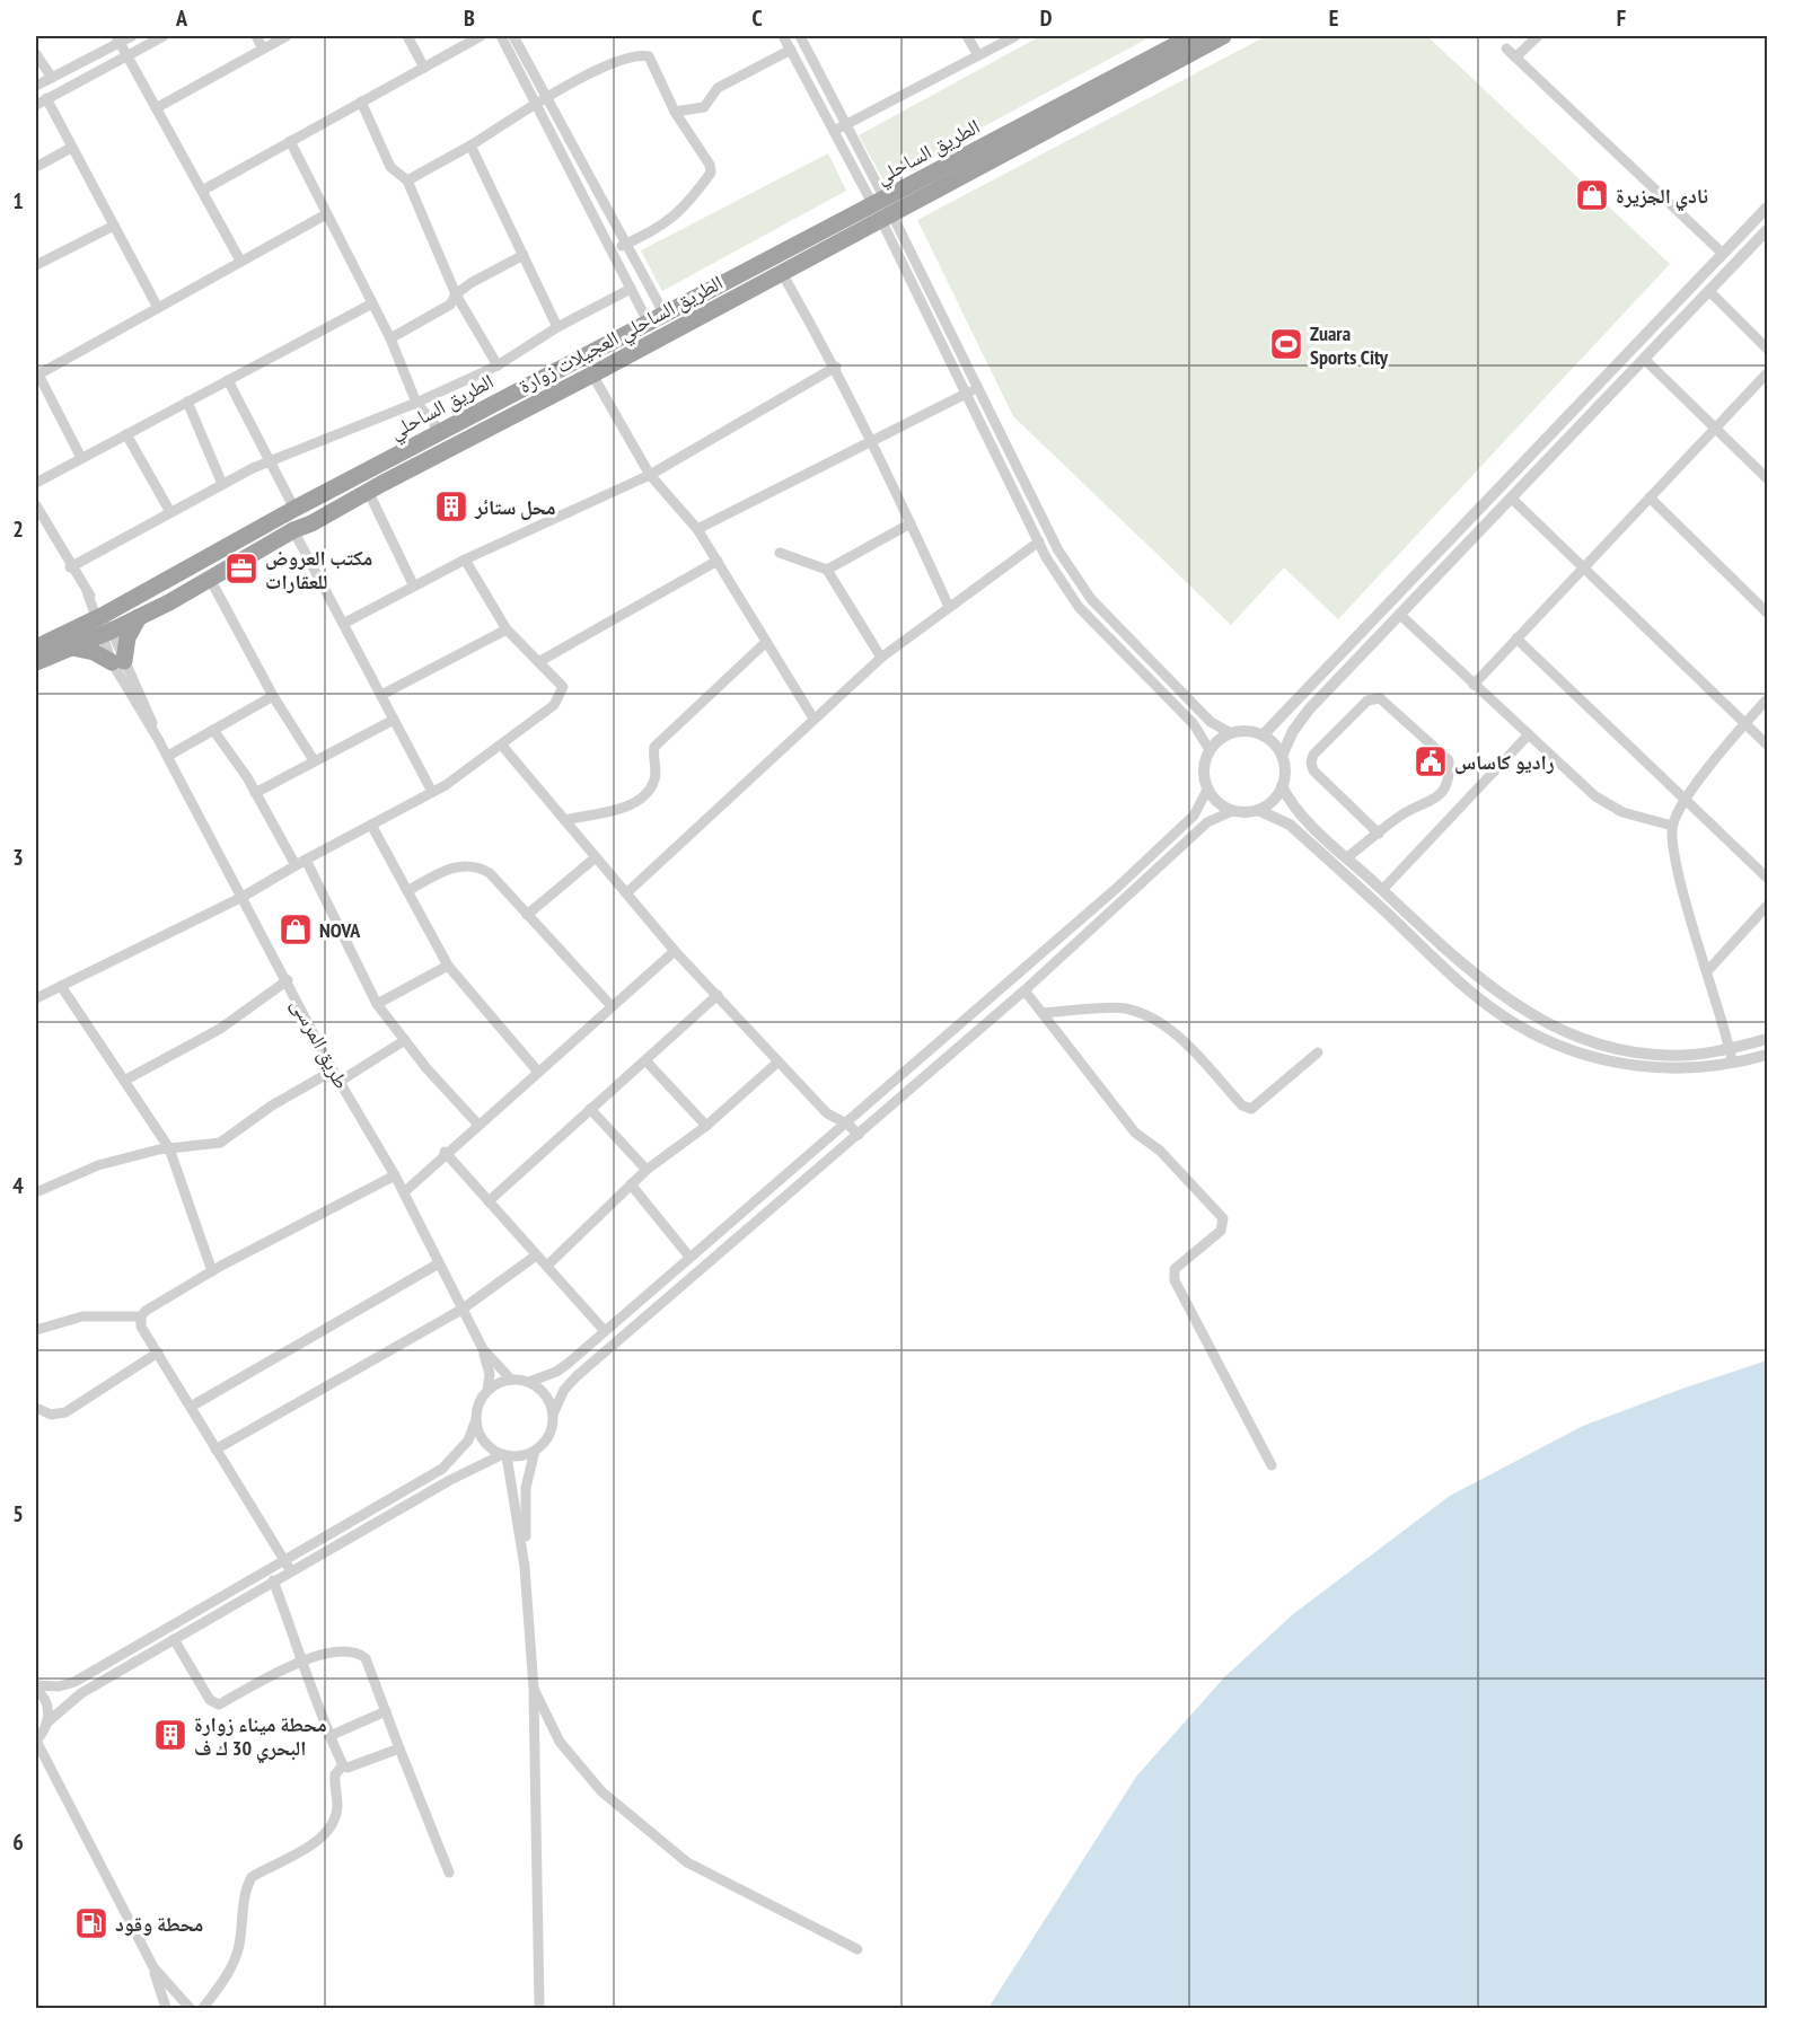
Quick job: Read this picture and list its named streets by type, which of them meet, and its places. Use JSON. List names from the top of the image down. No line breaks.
{"streets":{"highway":["الطريق الساحلي","الطريق الساحلي العجيلات زوارة"],"street":["طريق المرسى"]},"crossings":[["الطريق الساحلي","الطريق الساحلي العجيلات زوارة"],["الطريق الساحلي","طريق المرسى"],["الطريق الساحلي العجيلات زوارة","طريق المرسى"]],"places":{"shop":["نادي الجزيرة","NOVA"],"sports":["Zuara Sports City"],"building":["محل ستائر","محطة ميناء زوارة البحري 30 ك ف"],"office":["مكتب العروض للعقارات"],"public building":["راديو كاساس"],"fuel station":["محطة وقود"]},"grid":{"columns":["A","B","C","D","E","F"],"rows":["1","2","3","4","5","6"]}}
